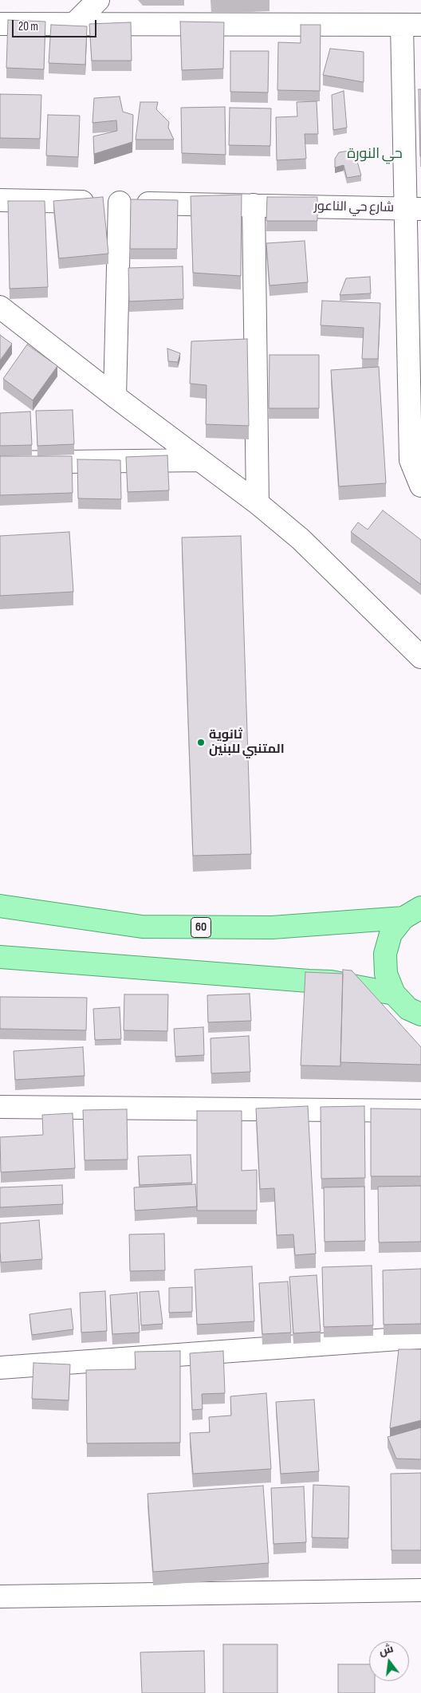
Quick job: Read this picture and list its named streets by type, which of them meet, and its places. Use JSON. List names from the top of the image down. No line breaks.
{"streets":{"main road":["60"],"street":["شارع حي الناعور"]},"districts":["حي النورة"],"places":["ثانوية المتنبي للبنين"],"scale_bar":"20 m","north":"top"}
